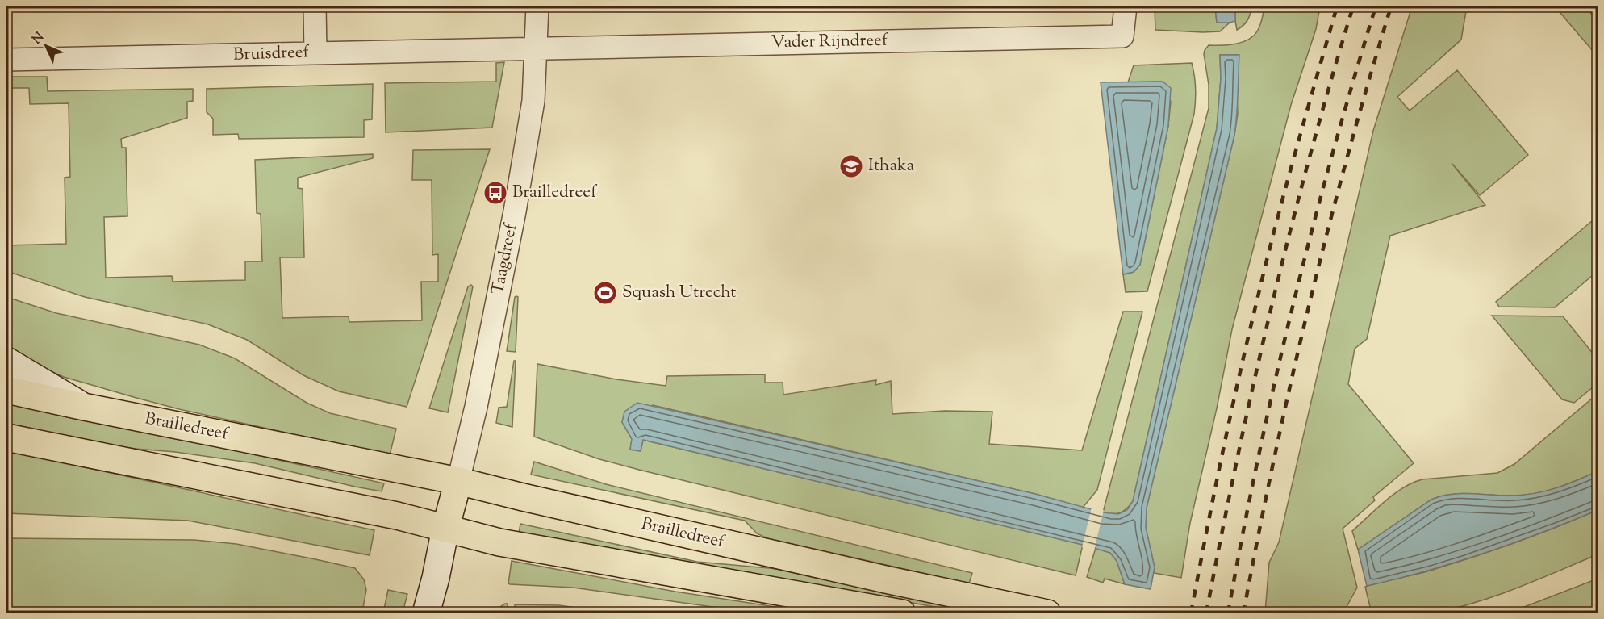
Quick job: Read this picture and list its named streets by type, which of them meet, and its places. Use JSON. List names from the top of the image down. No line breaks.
{"streets":{"main road":["Brailledreef"],"street":["Vader Rijndreef","Bruisdreef","Taagdreef"]},"crossings":[["Vader Rijndreef","Bruisdreef"],["Vader Rijndreef","Taagdreef"],["Bruisdreef","Taagdreef"],["Taagdreef","Brailledreef"]],"places":{"school or university":["Ithaka"],"bus stop":["Brailledreef"],"sports":["Squash Utrecht"]},"north":"top left"}
